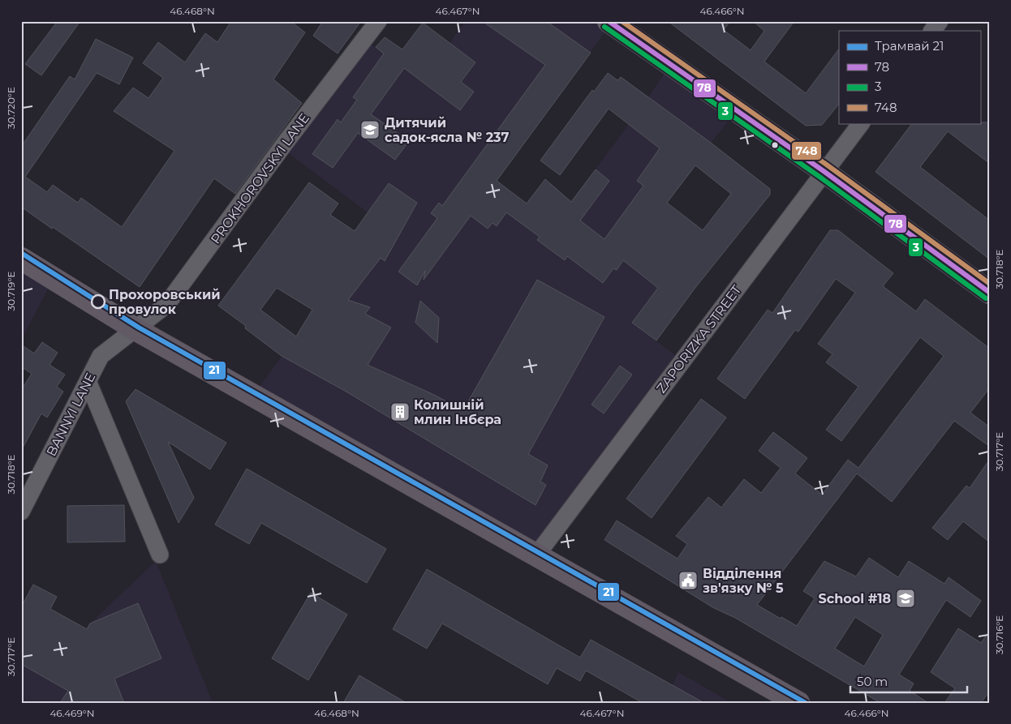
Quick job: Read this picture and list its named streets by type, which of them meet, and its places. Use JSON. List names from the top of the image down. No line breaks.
{"streets":{"street":["PROKHOROVSKYI LANE","ZAPORIZKA STREET","BANNYI LANE"]},"crossings":[["PROKHOROVSKYI LANE","BANNYI LANE"]],"places":{"school or university":["Дитячий садок-ясла № 237","School #18"],"other":["Прохоровський провулок"],"building":["Колишній млин Інбєра"],"public building":["Відділення зв'язку № 5"]},"lines":["transit line 78","transit line 748","transit line 3","tram line 21"],"legend":["Трамвай 21","78","3","748"],"scale_bar":"50 m","coordinates":["46.468°N","46.467°N","46.466°N","30.720°E","30.718°E","30.719°E","30.717°E","30.716°E","46.469°N"]}
